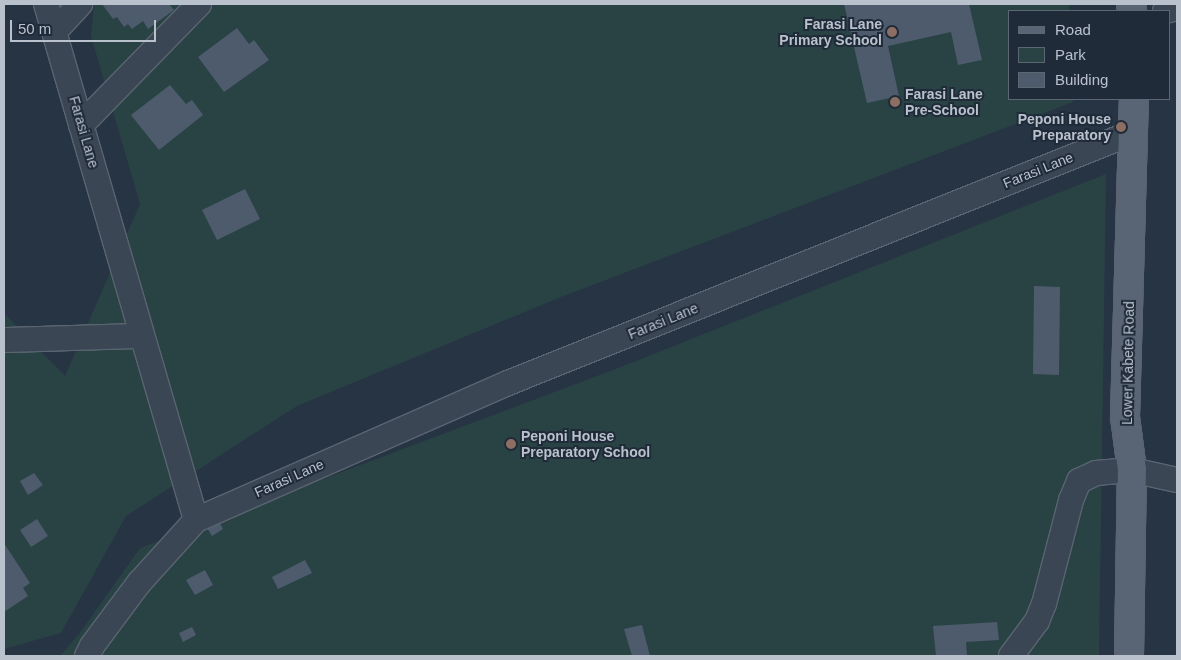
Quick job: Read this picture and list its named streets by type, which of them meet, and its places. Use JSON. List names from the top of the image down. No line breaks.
{"streets":{"main road":["Lower Kabete Road"],"street":["Farasi Lane"]},"crossings":[["Farasi Lane","Lower Kabete Road"]],"places":["Farasi Lane Primary School","Farasi Lane Pre-School","Peponi House Preparatory","Peponi House Preparatory School"],"legend":["Road","Park","Building"],"scale_bar":"50 m"}
